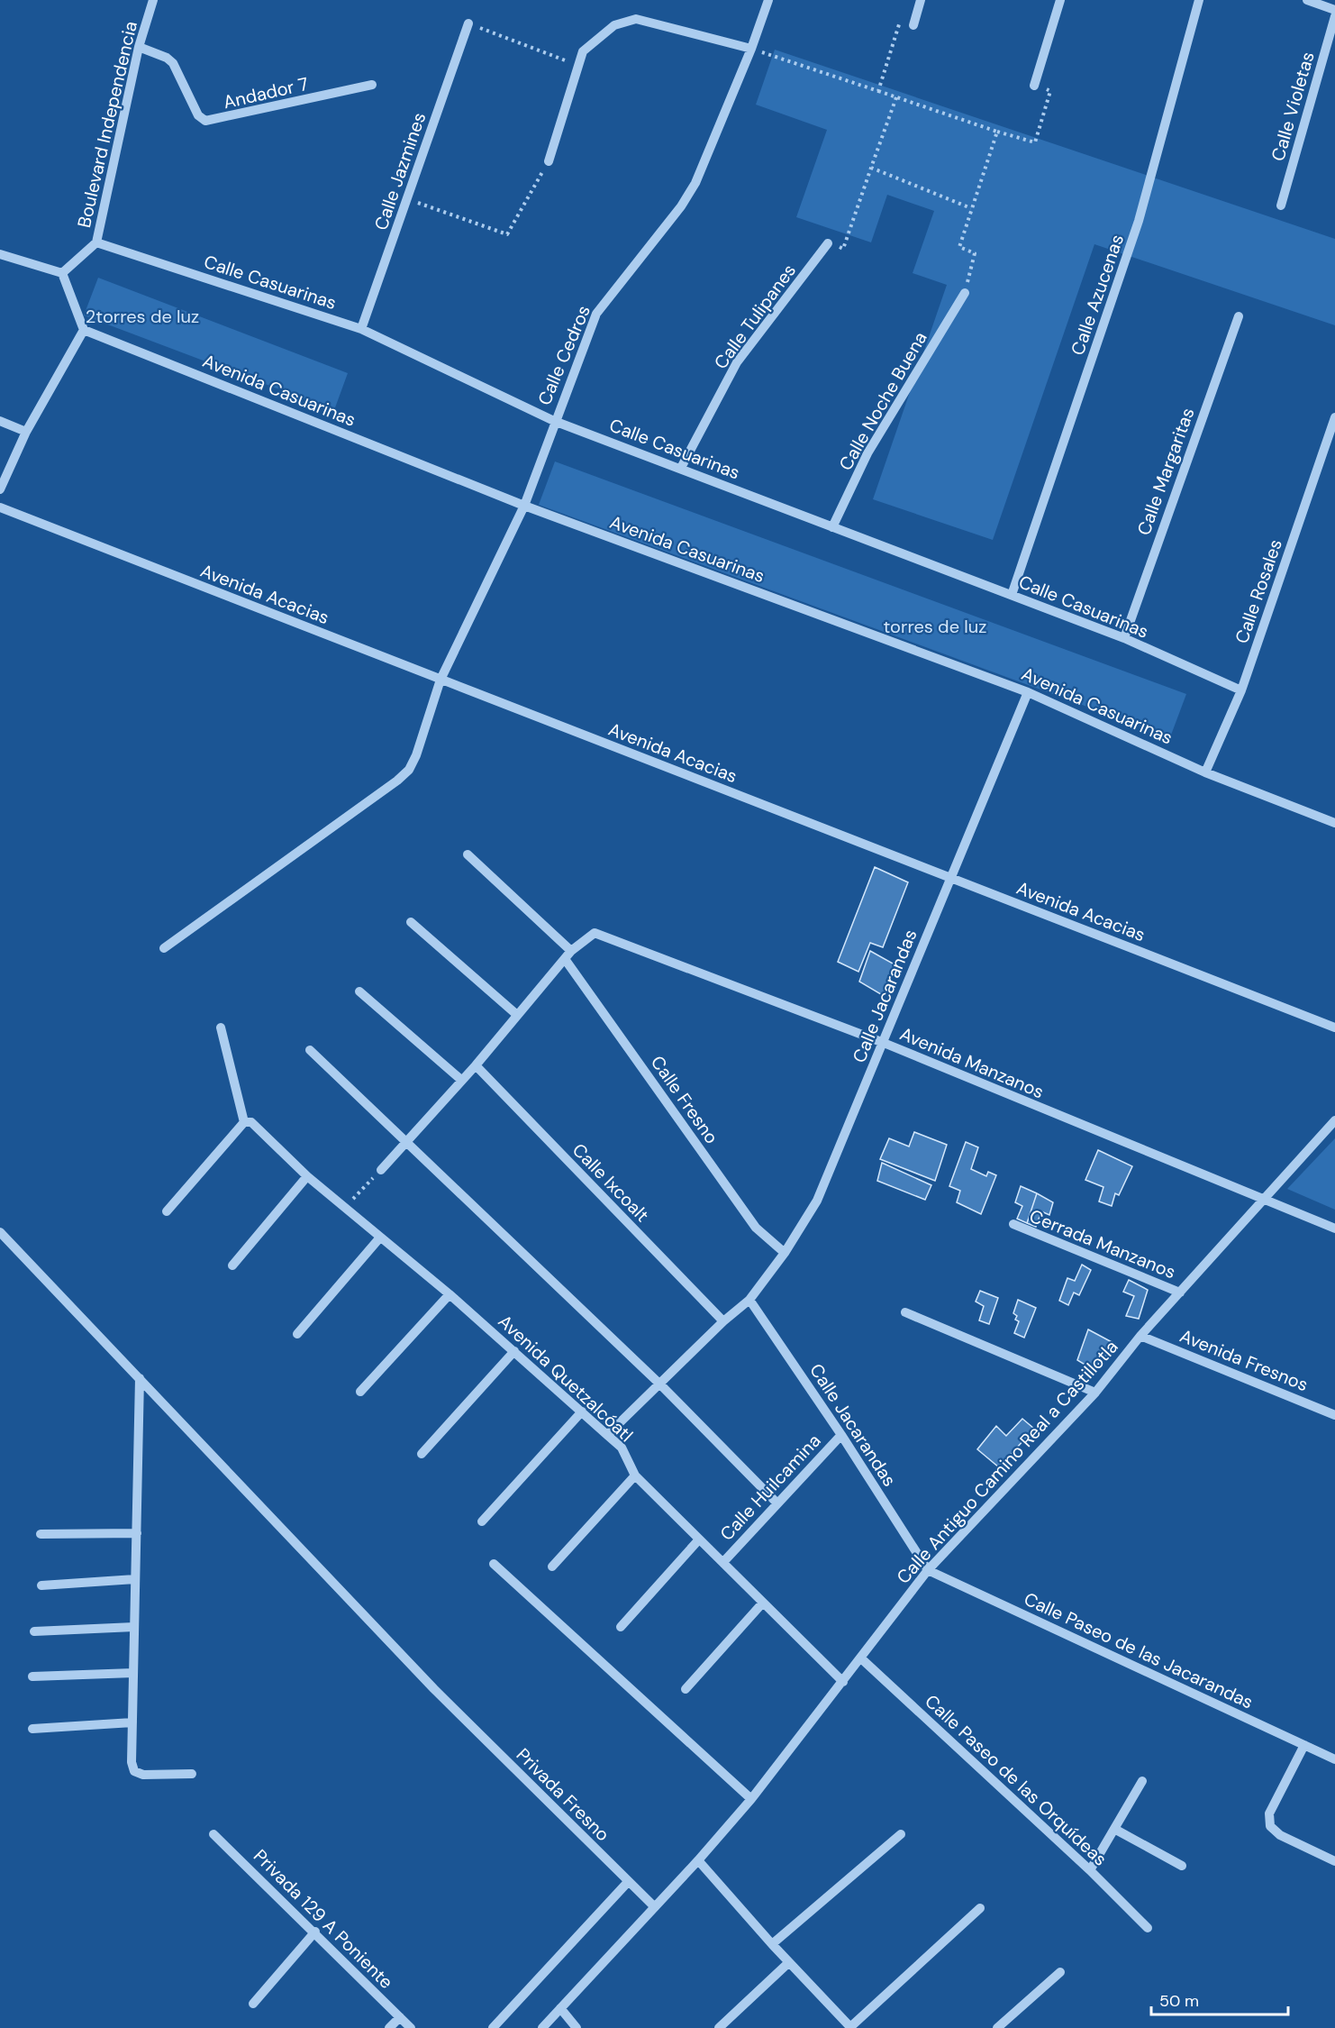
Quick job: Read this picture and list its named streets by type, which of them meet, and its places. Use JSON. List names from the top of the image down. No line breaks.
{"streets":{"street":["Andador 7","Calle Violetas","Boulevard Independencia","Calle Jazmines","Calle Casuarinas","Calle Azucenas","Calle Tulipanes","Calle Cedros","Avenida Casuarinas","Calle Noche Buena","Calle Margaritas","Calle Rosales","Avenida Acacias","Calle Jacarandas","Avenida Manzanos","Calle Fresno","Calle Ixcoalt","Cerrada Manzanos","Avenida Fresnos","Avenida Quetzalcóatl","Calle Antiguo Camino Real a Castillotla","Calle Huilcamina","Calle Paseo de las Jacarandas","Calle Paseo de las Orquídeas","Privada Fresno","Privada 129 A Poniente"]},"crossings":[["Andador 7","Boulevard Independencia"],["Boulevard Independencia","Calle Casuarinas"],["Calle Jazmines","Calle Casuarinas"],["Calle Casuarinas","Calle Azucenas"],["Calle Casuarinas","Calle Tulipanes"],["Calle Casuarinas","Calle Cedros"],["Calle Casuarinas","Calle Noche Buena"],["Calle Casuarinas","Calle Margaritas"],["Calle Casuarinas","Calle Rosales"],["Calle Cedros","Avenida Casuarinas"],["Calle Cedros","Avenida Acacias"],["Avenida Casuarinas","Calle Rosales"],["Avenida Casuarinas","Calle Jacarandas"],["Avenida Acacias","Calle Jacarandas"],["Calle Jacarandas","Avenida Manzanos"],["Calle Jacarandas","Calle Fresno"],["Calle Jacarandas","Calle Ixcoalt"],["Calle Jacarandas","Avenida Quetzalcóatl"],["Calle Jacarandas","Calle Antiguo Camino Real a Castillotla"],["Calle Jacarandas","Calle Huilcamina"],["Calle Jacarandas","Calle Paseo de las Jacarandas"],["Avenida Manzanos","Calle Fresno"],["Avenida Manzanos","Calle Antiguo Camino Real a Castillotla"],["Cerrada Manzanos","Calle Antiguo Camino Real a Castillotla"],["Avenida Fresnos","Calle Antiguo Camino Real a Castillotla"],["Avenida Quetzalcóatl","Calle Antiguo Camino Real a Castillotla"],["Avenida Quetzalcóatl","Calle Huilcamina"],["Calle Antiguo Camino Real a Castillotla","Calle Paseo de las Jacarandas"],["Calle Antiguo Camino Real a Castillotla","Calle Paseo de las Orquídeas"],["Calle Antiguo Camino Real a Castillotla","Privada Fresno"]],"parks":["2torres de luz","torres de luz"],"scale_bar":"50 m"}
